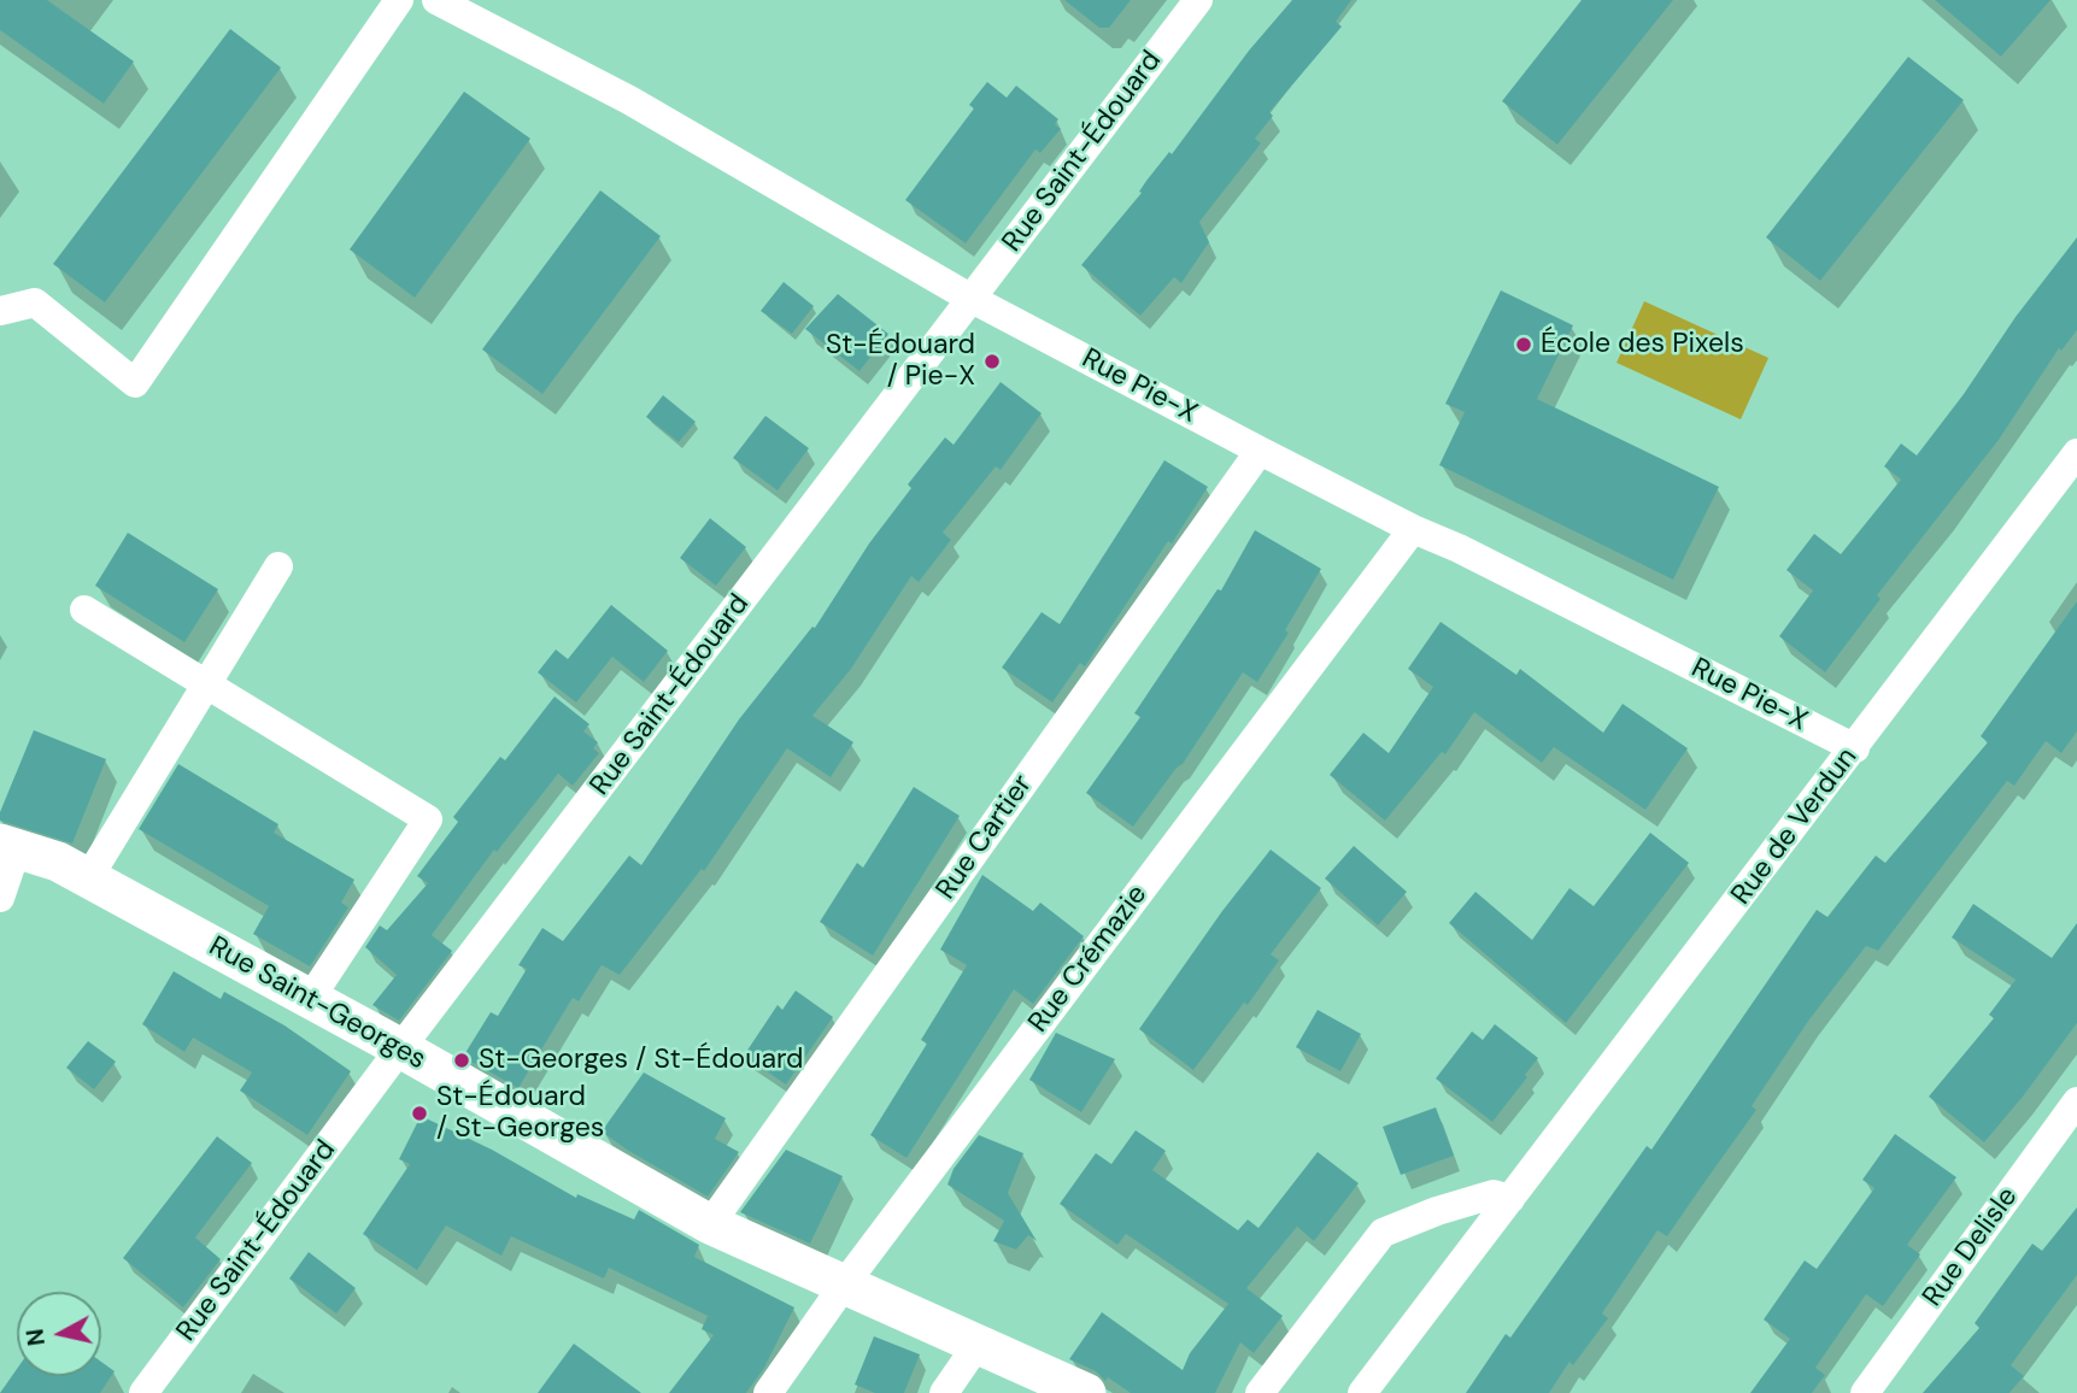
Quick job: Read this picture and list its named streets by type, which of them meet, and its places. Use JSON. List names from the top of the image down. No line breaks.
{"streets":{"street":["Rue Saint-Édouard","Rue Pie-X","Rue de Verdun","Rue Cartier","Rue Crémazie","Rue Saint-Georges","Rue Delisle"]},"crossings":[["Rue Saint-Édouard","Rue Pie-X"],["Rue Saint-Édouard","Rue Saint-Georges"],["Rue Pie-X","Rue de Verdun"],["Rue Pie-X","Rue Cartier"],["Rue Pie-X","Rue Crémazie"],["Rue Cartier","Rue Saint-Georges"],["Rue Crémazie","Rue Saint-Georges"]],"places":["École des Pixels","St-Édouard / Pie-X","St-Georges / St-Édouard","St-Édouard / St-Georges"],"north":"left"}
